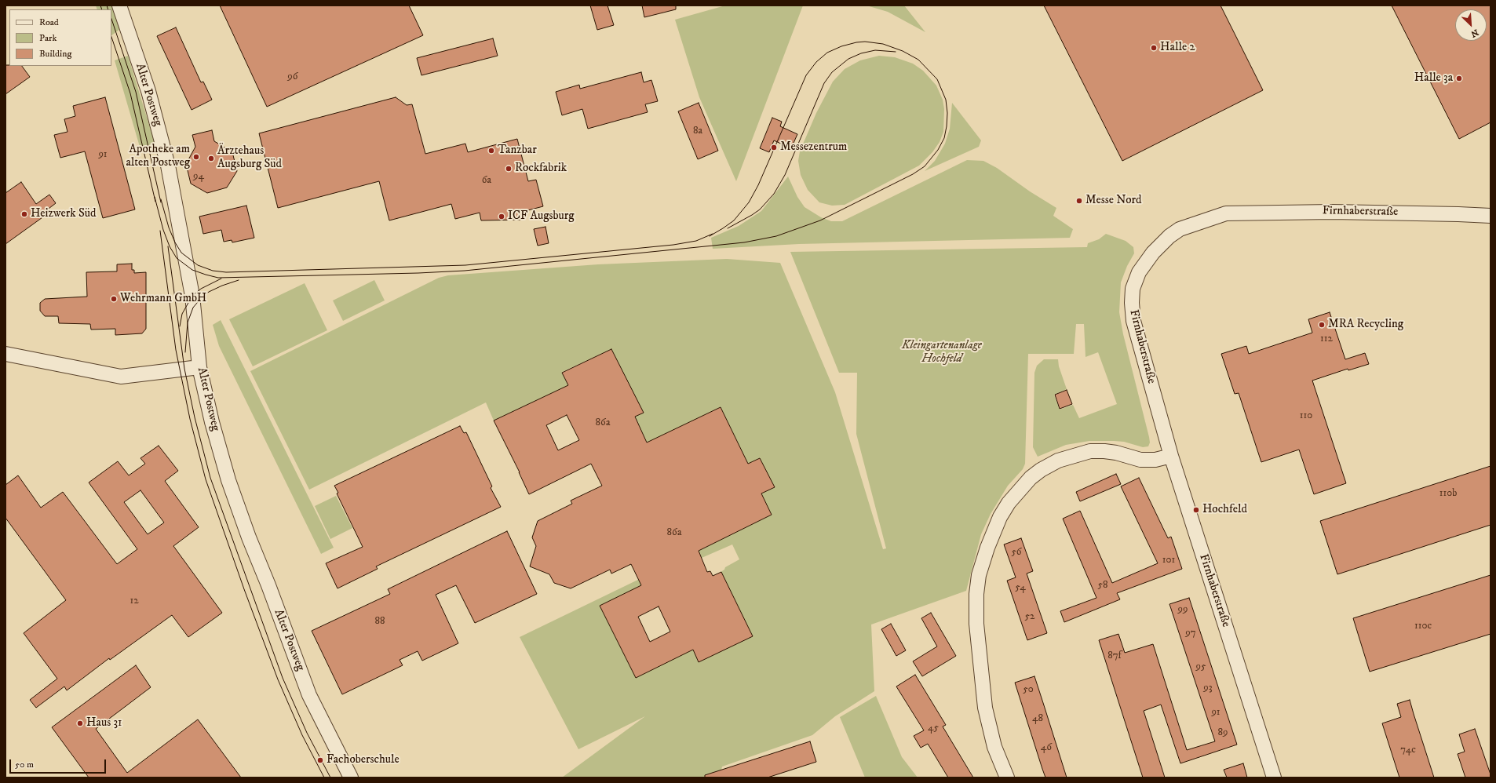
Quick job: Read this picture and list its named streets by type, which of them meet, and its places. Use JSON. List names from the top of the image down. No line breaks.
{"streets":{"street":["Alter Postweg","Firnhaberstraße"]},"parks":["Kleingartenanlage Hochfeld"],"places":["Halle 2","Halle 3a","Messezentrum","Tanzbar","Apotheke am alten Postweg","Ärztehaus Augsburg Süd","Rockfabrik","Messe Nord","Heizwerk Süd","ICF Augsburg","Wehrmann GmbH","MRA Recycling","Hochfeld","Haus 31","Fachoberschule"],"house_numbers":["96","8a","91","94","6a","112","110","86a","110b","86a","56","101","58","54","12","99","52","88","110c","97","87f","95","93","50","91","48","45","89","46","74c"],"legend":["Road","Park","Building"],"scale_bar":"50 m","north":"bottom right"}
